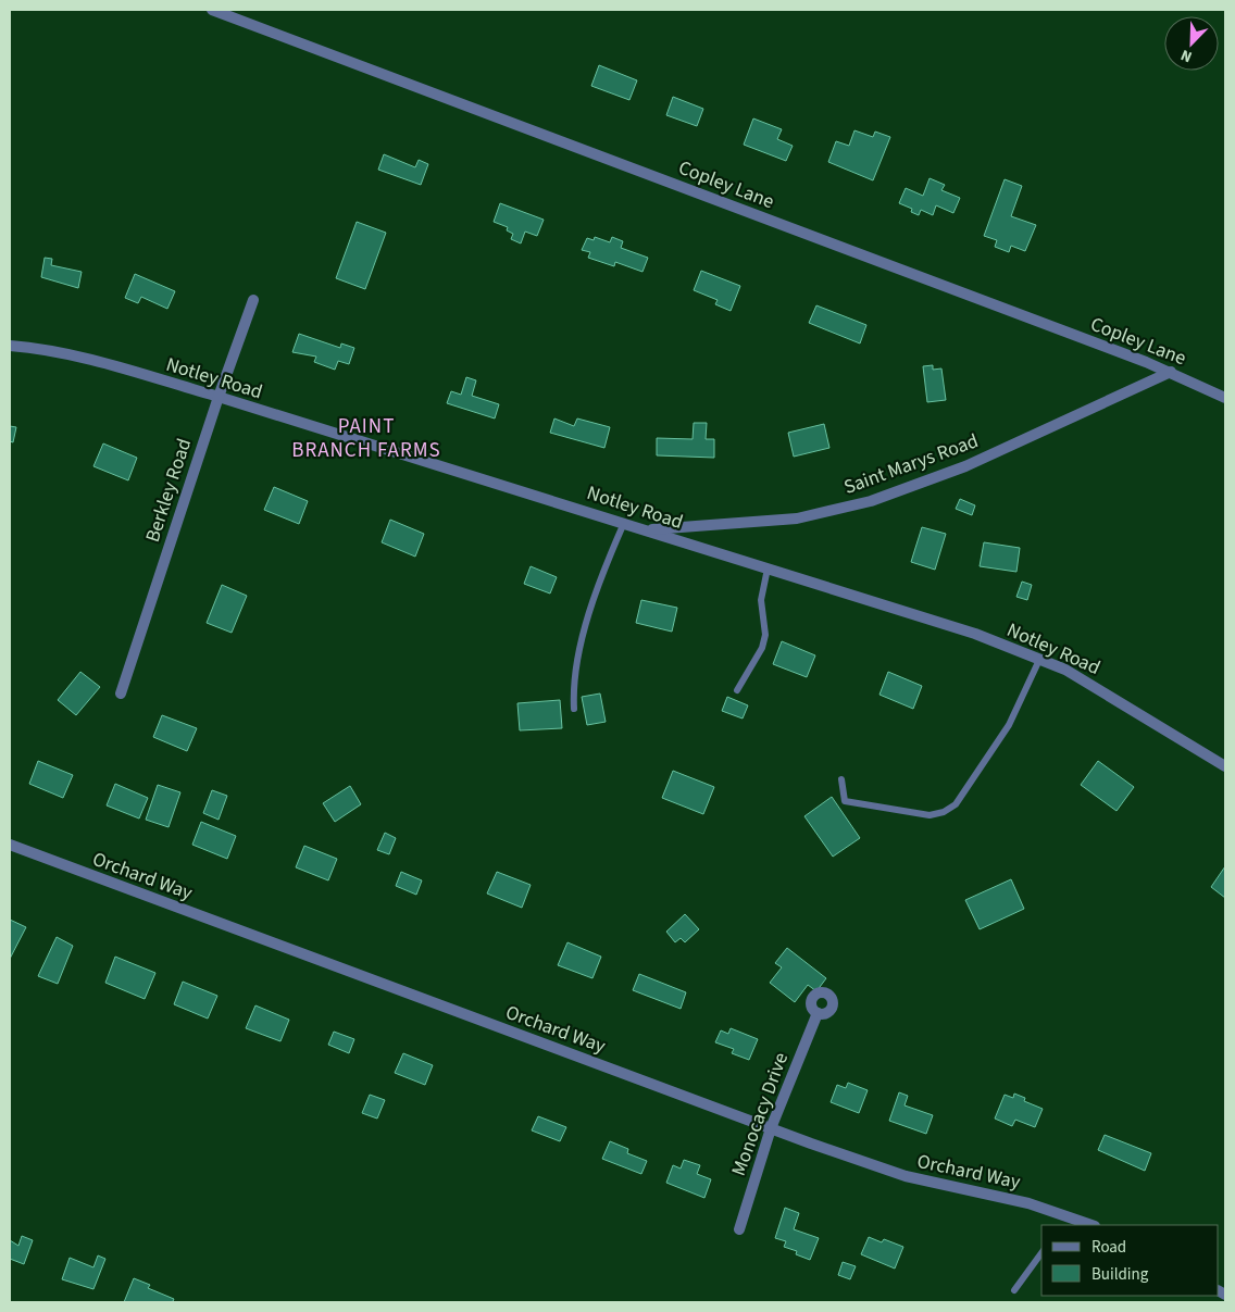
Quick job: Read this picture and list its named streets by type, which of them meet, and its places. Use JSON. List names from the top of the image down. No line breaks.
{"streets":{"street":["Copley Lane","Notley Road","Saint Marys Road","Berkley Road","Orchard Way","Monocacy Drive"]},"crossings":[["Copley Lane","Saint Marys Road"],["Notley Road","Saint Marys Road"],["Notley Road","Berkley Road"],["Orchard Way","Monocacy Drive"]],"districts":["PAINT BRANCH FARMS"],"legend":["Road","Building"],"north":"bottom left"}
